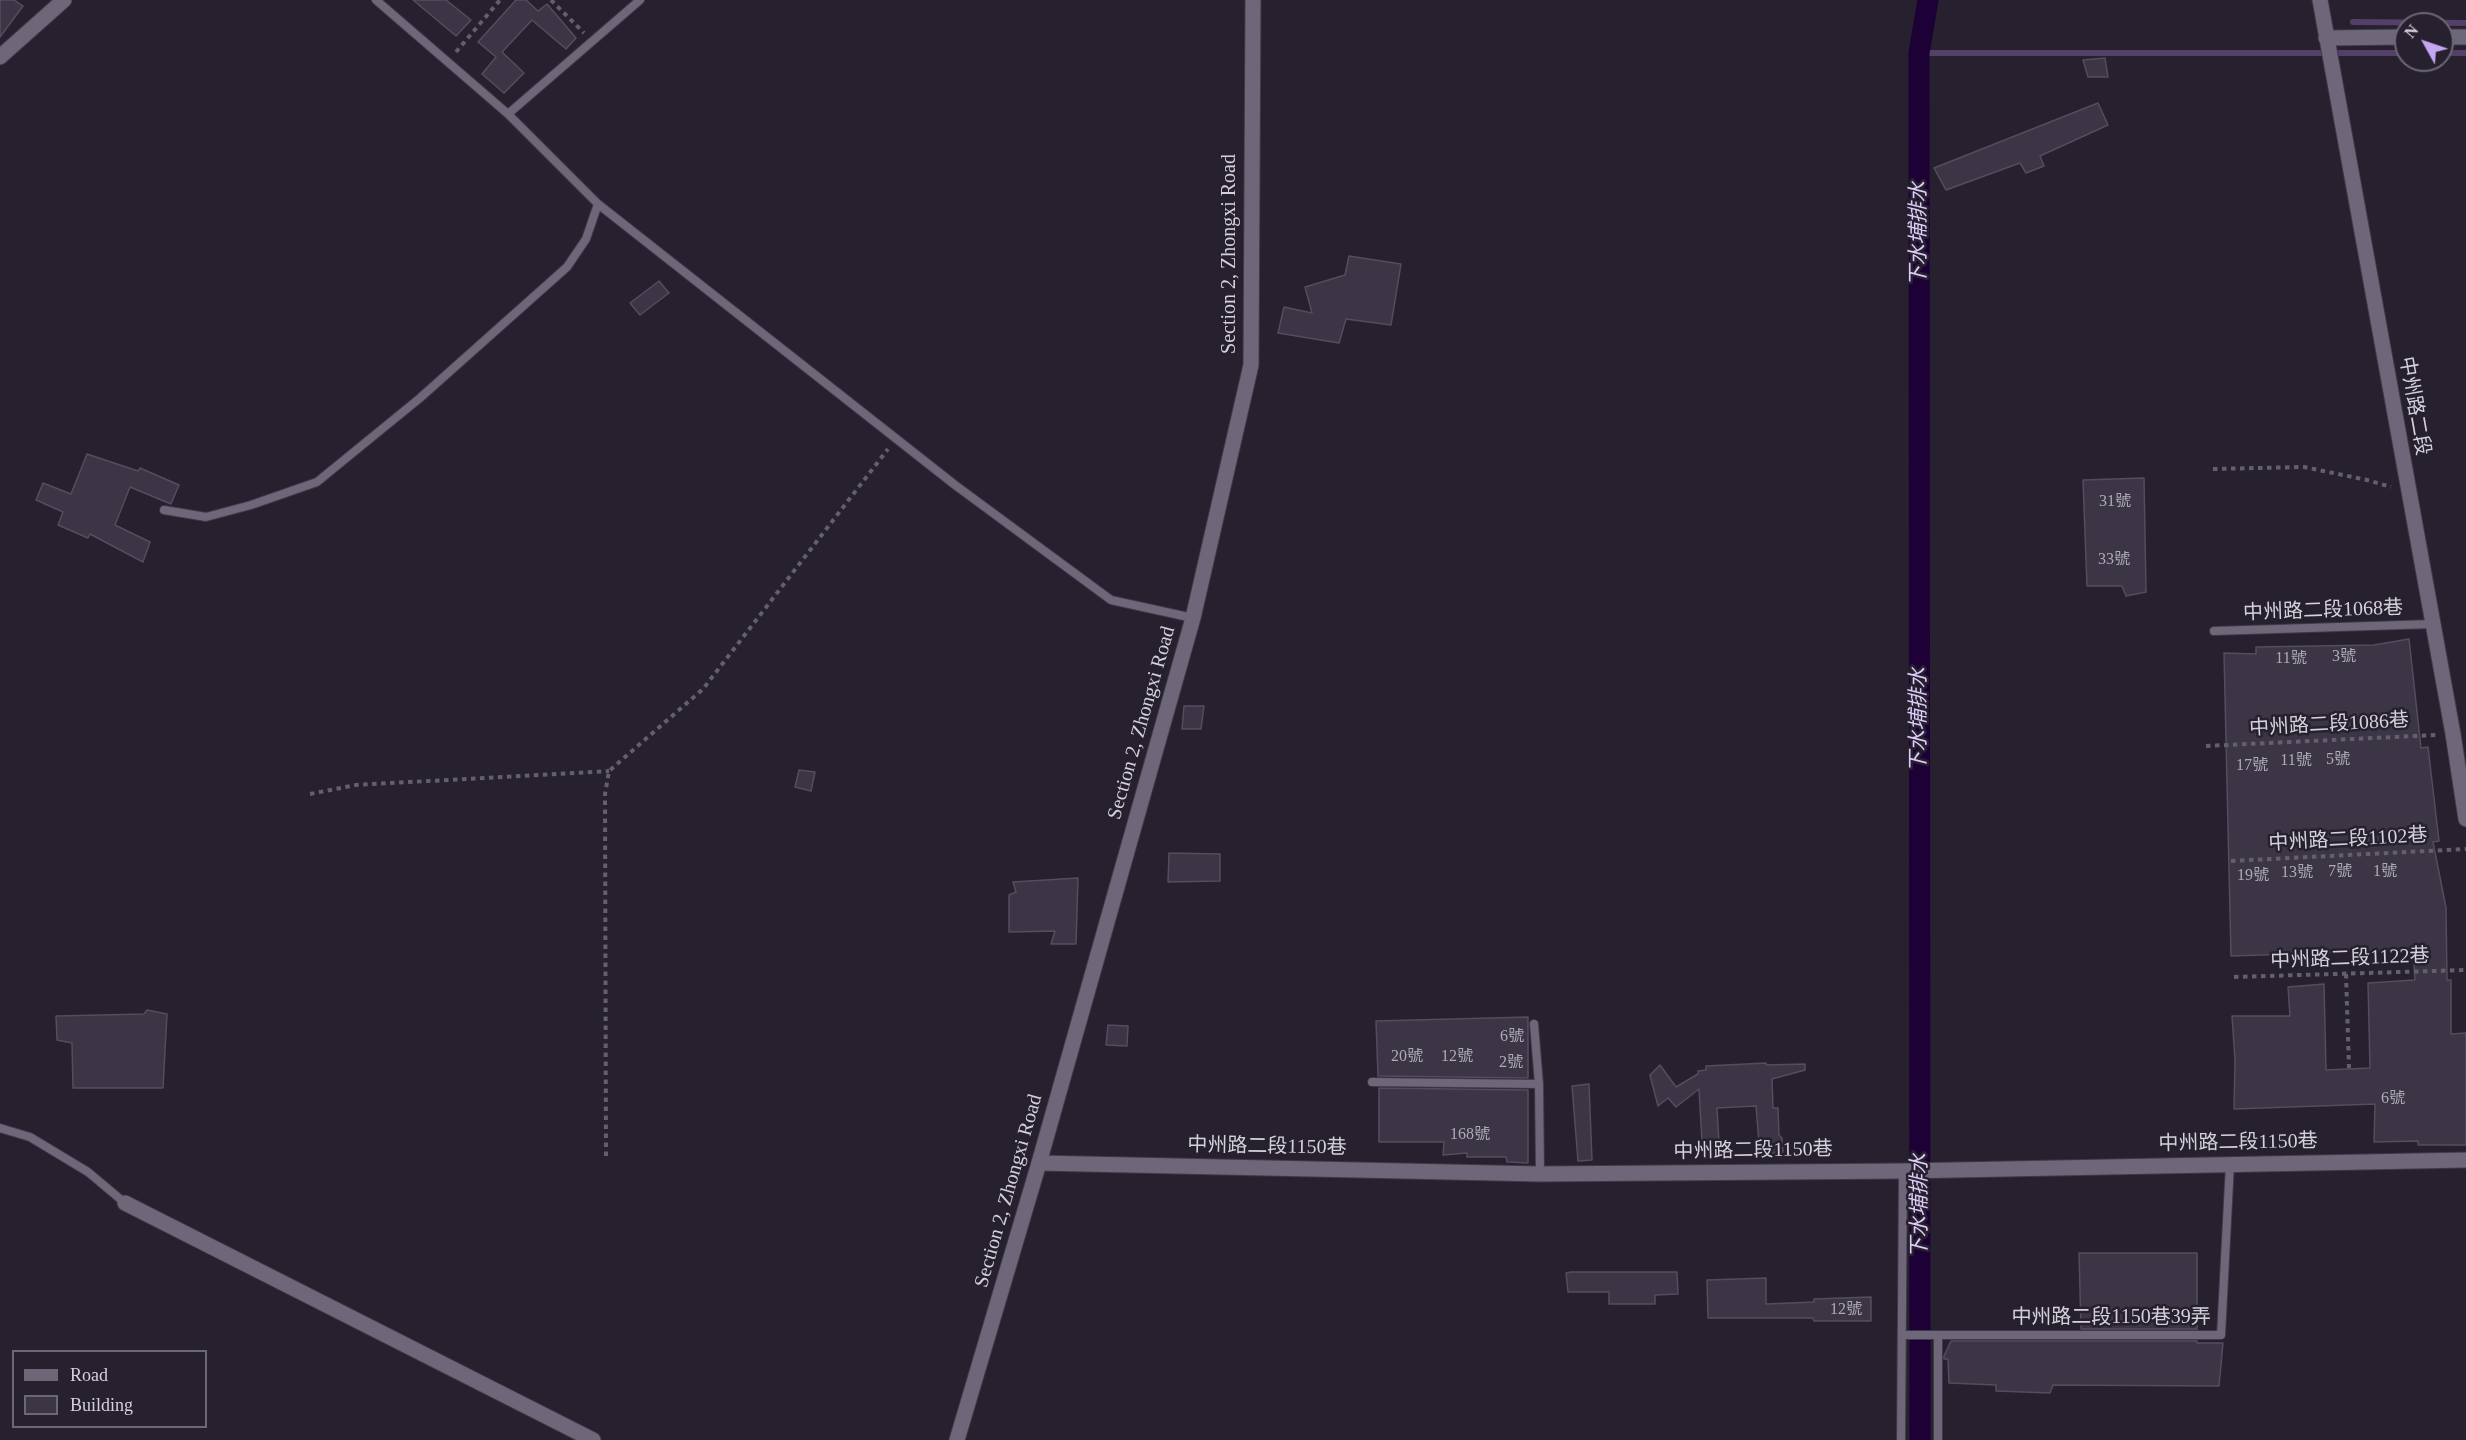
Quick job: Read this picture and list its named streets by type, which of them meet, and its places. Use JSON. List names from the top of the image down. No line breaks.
{"streets":{"street":["Section 2, Zhongxi Road","中州路二段","中州路二段1150巷"],"lane":["中州路二段1068巷","中州路二段1150巷39弄"],"path":["中州路二段1086巷","中州路二段1102巷","中州路二段1122巷"]},"crossings":[["Section 2, Zhongxi Road","中州路二段1150巷"],["中州路二段","中州路二段1068巷"],["中州路二段","中州路二段1086巷"],["中州路二段1150巷","中州路二段1150巷39弄"]],"water":["下水埔排水"],"house_numbers":["31號","33號","3號","11號","5號","11號","17號","7號","1號","13號","19號","6號","20號","12號","2號","6號","168號","12號"],"legend":["Road","Building"],"north":"top left"}
